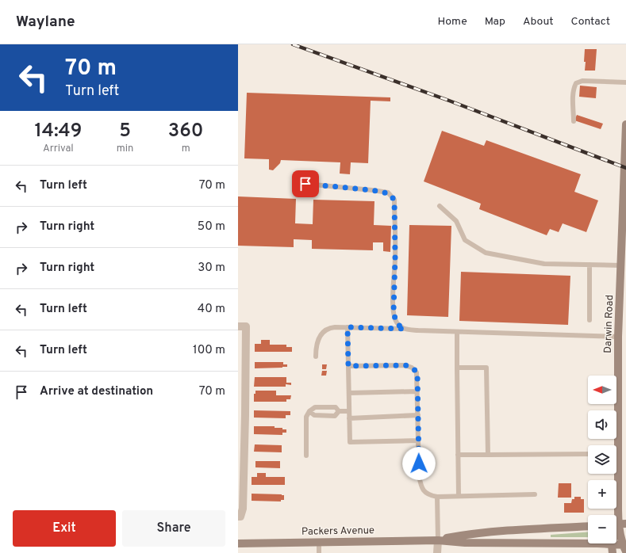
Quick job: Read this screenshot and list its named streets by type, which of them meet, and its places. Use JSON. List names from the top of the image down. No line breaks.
{"streets":{"main road":["Darwin Road","Packers Avenue"]},"crossings":[["Darwin Road","Packers Avenue"]],"north":"left","page":{"header":"Waylane","nav":["Home","Map","About","Contact"],"turn":["70 m","Turn left"],"eta":["14:49","Arrival","5","min","360","m"],"list":[{"name":"Turn left","value":"70 m"},{"name":"Turn right","value":"50 m"},{"name":"Turn right","value":"30 m"},{"name":"Turn left","value":"40 m"},{"name":"Turn left","value":"100 m"},{"name":"Arrive at destination","value":"70 m"}],"map_buttons":["+","−"],"buttons":["Exit","Share"]}}
